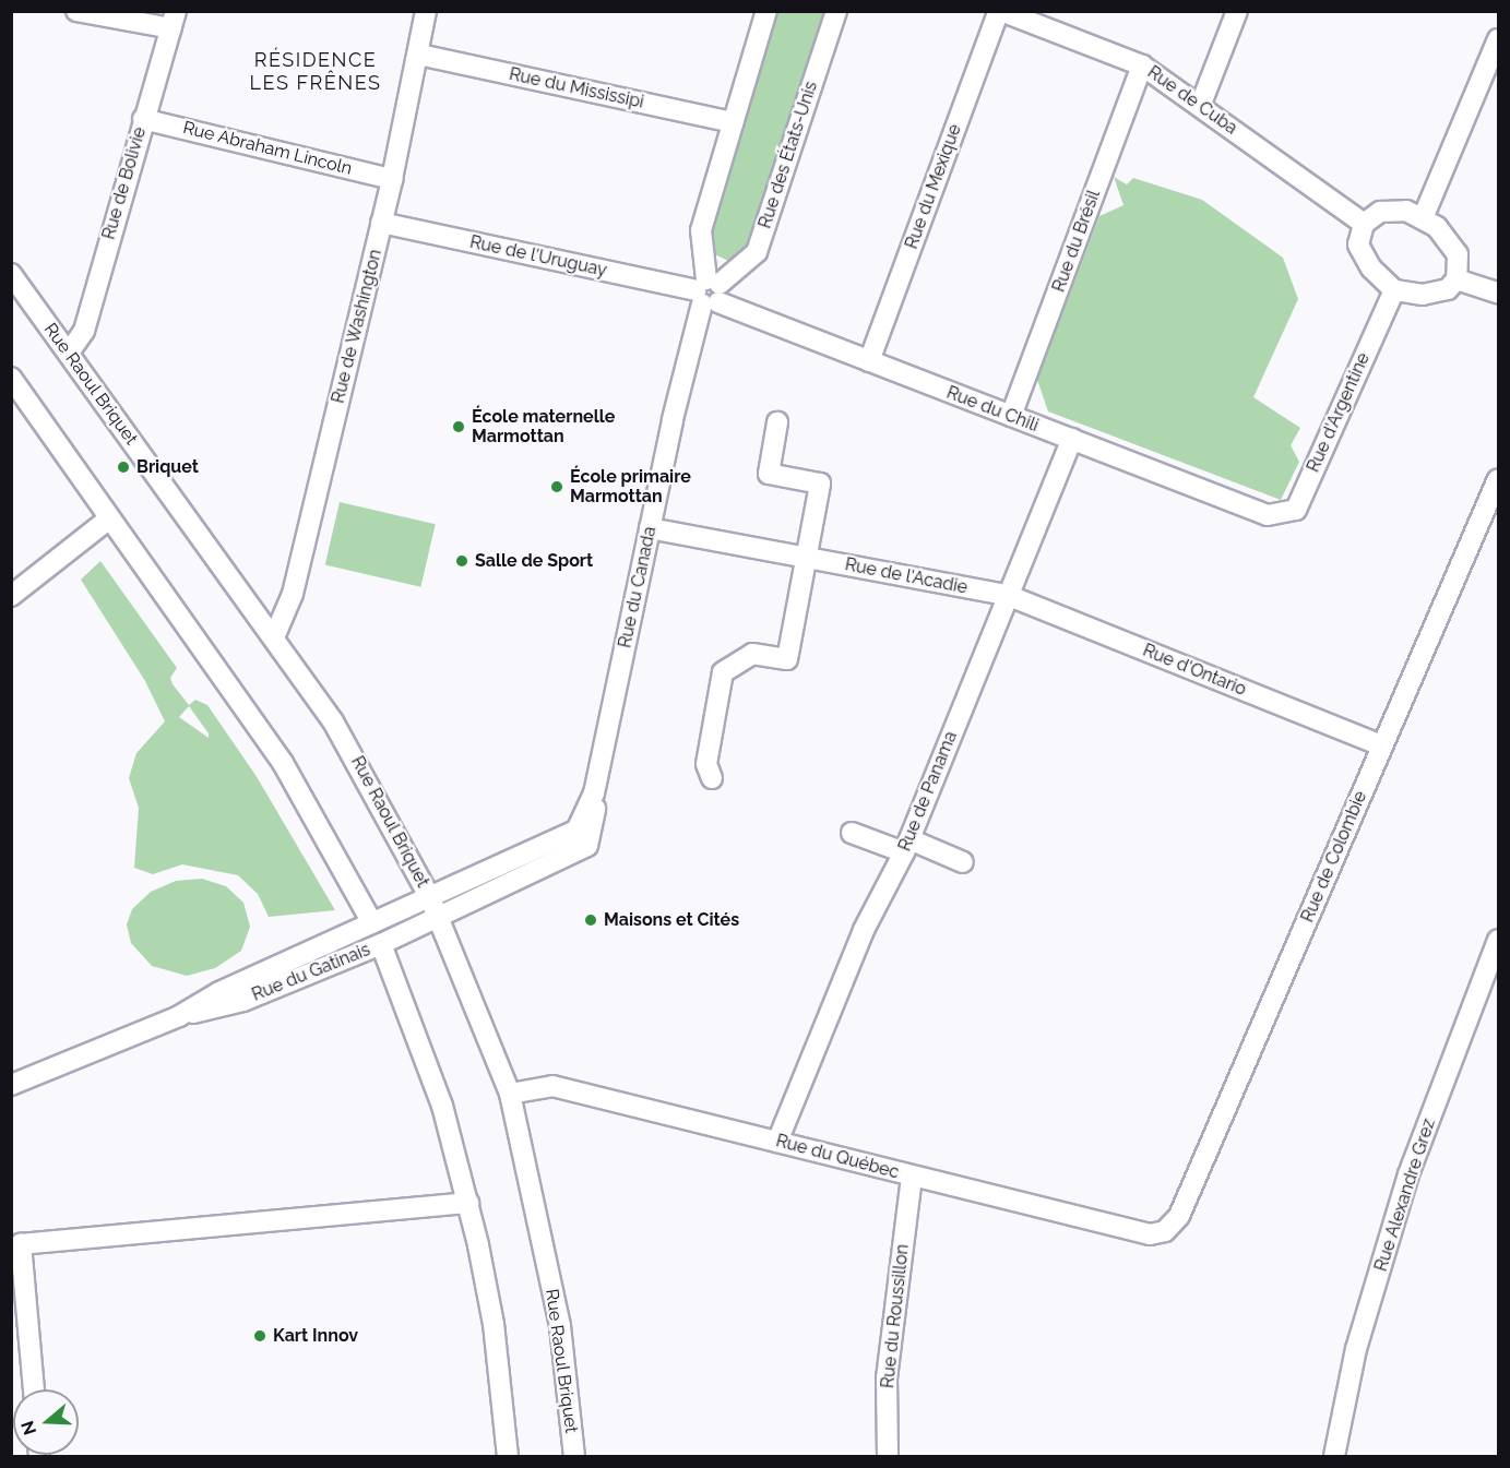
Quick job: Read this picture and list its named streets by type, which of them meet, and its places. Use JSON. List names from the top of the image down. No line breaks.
{"streets":{"street":["Rue du Mississipi","Rue de Cuba","Rue Abraham Lincoln","Rue des États-Unis","Rue de Bolivie","Rue du Mexique","Rue du Brésil","Rue de l'Uruguay","Rue de Washington","Rue Raoul Briquet","Rue du Chili","Rue d'Argentine","Rue de l'Acadie","Rue du Canada","Rue d'Ontario","Rue de Panama","Rue de Colombie","Rue du Gatinais","Rue du Québec","Rue Alexandre Grez","Rue du Roussillon"]},"crossings":[["Rue du Mississipi","Rue de Washington"],["Rue de Cuba","Rue du Mexique"],["Rue de Cuba","Rue du Brésil"],["Rue de Cuba","Rue d'Argentine"],["Rue Abraham Lincoln","Rue de Bolivie"],["Rue Abraham Lincoln","Rue de Washington"],["Rue des États-Unis","Rue de l'Uruguay"],["Rue des États-Unis","Rue du Chili"],["Rue des États-Unis","Rue du Canada"],["Rue de Bolivie","Rue Raoul Briquet"],["Rue du Mexique","Rue du Chili"],["Rue du Brésil","Rue du Chili"],["Rue de l'Uruguay","Rue de Washington"],["Rue de l'Uruguay","Rue du Chili"],["Rue de l'Uruguay","Rue du Canada"],["Rue de Washington","Rue Raoul Briquet"],["Rue Raoul Briquet","Rue du Canada"],["Rue Raoul Briquet","Rue du Gatinais"],["Rue Raoul Briquet","Rue du Québec"],["Rue du Chili","Rue d'Argentine"],["Rue du Chili","Rue du Canada"],["Rue du Chili","Rue de Panama"],["Rue de l'Acadie","Rue du Canada"],["Rue de l'Acadie","Rue d'Ontario"],["Rue de l'Acadie","Rue de Panama"],["Rue du Canada","Rue du Gatinais"],["Rue d'Ontario","Rue de Panama"],["Rue d'Ontario","Rue de Colombie"],["Rue de Panama","Rue du Québec"],["Rue de Colombie","Rue du Québec"],["Rue du Québec","Rue du Roussillon"]],"districts":["RÉSIDENCE LES FRÊNES"],"places":["École maternelle Marmottan","Briquet","École primaire Marmottan","Salle de Sport","Maisons et Cités","Kart Innov"],"north":"left"}
